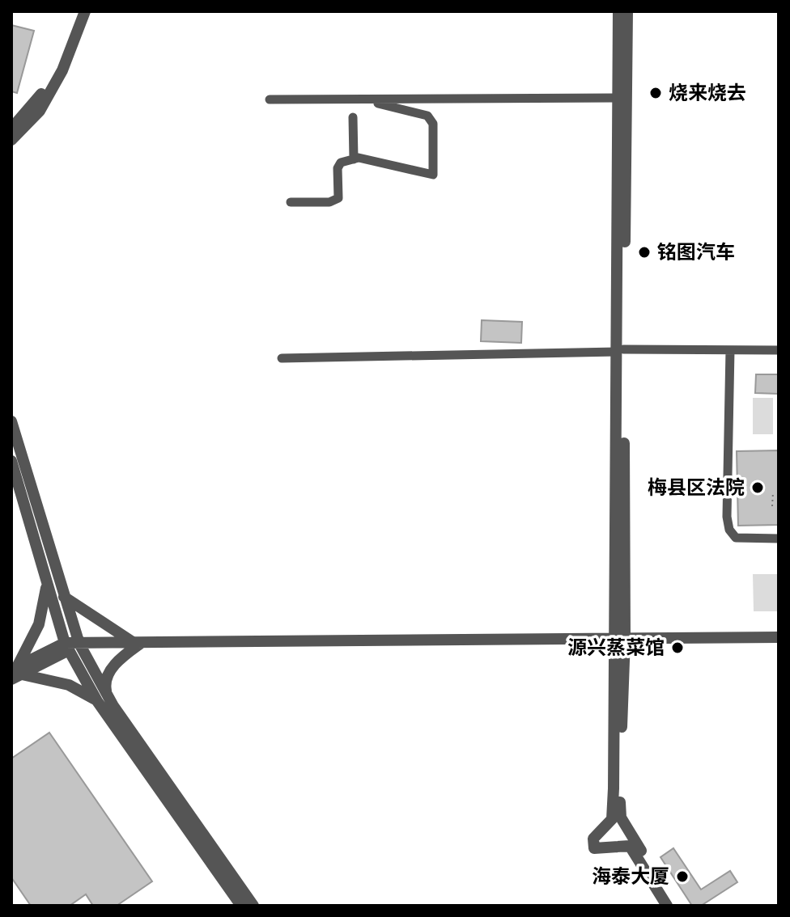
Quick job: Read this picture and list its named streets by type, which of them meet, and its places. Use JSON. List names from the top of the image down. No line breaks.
{"places":["烧来烧去","铭图汽车","梅县区法院","源兴蒸菜馆","海泰大厦"]}
